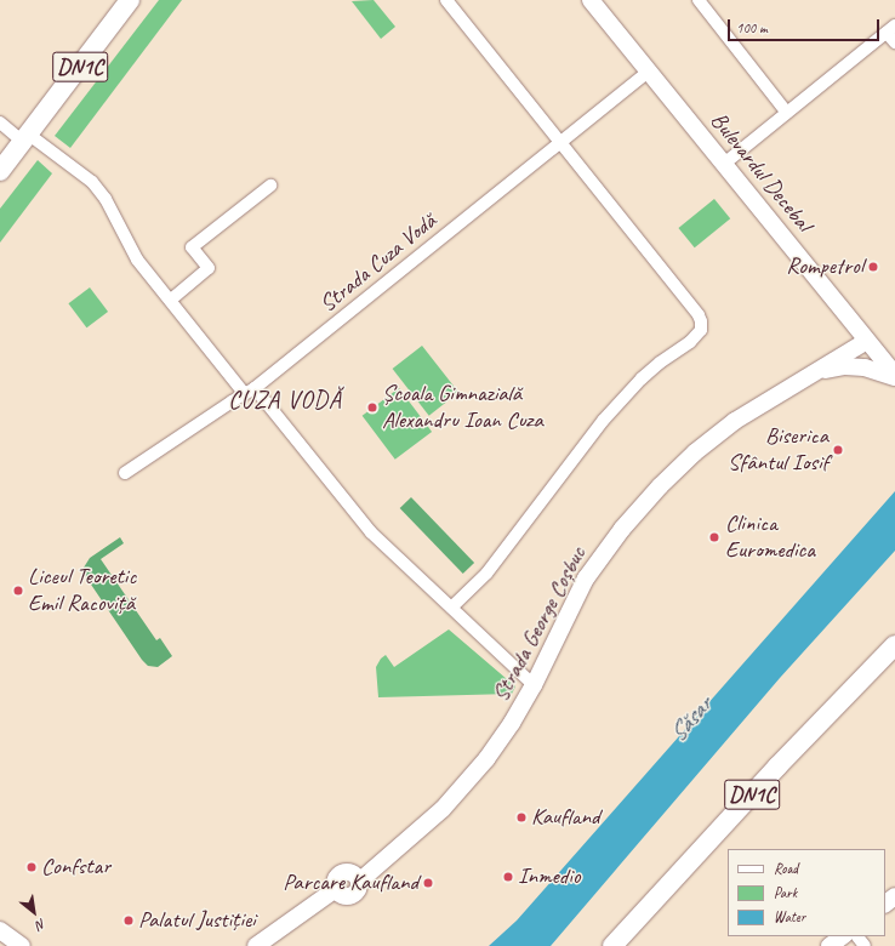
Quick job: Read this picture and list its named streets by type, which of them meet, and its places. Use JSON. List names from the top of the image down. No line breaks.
{"streets":{"main road":["DN1C"],"street":["Bulevardul Decebal","Strada Cuza Vodă","Strada George Coșbuc"]},"crossings":[["Bulevardul Decebal","Strada Cuza Vodă"],["Bulevardul Decebal","Strada George Coșbuc"]],"districts":["CUZA VODĂ"],"water":["Săsar"],"places":["Rompetrol","Școala Gimnazială Alexandru Ioan Cuza","Biserica Sfântul Iosif","Clinica Euromedica","Liceul Teoretic Emil Racoviță","Kaufland","Confstar","Inmedio","Parcare Kaufland","Palatul Justiției"],"legend":["Road","Park","Water"],"scale_bar":"100 m","north":"bottom right"}
